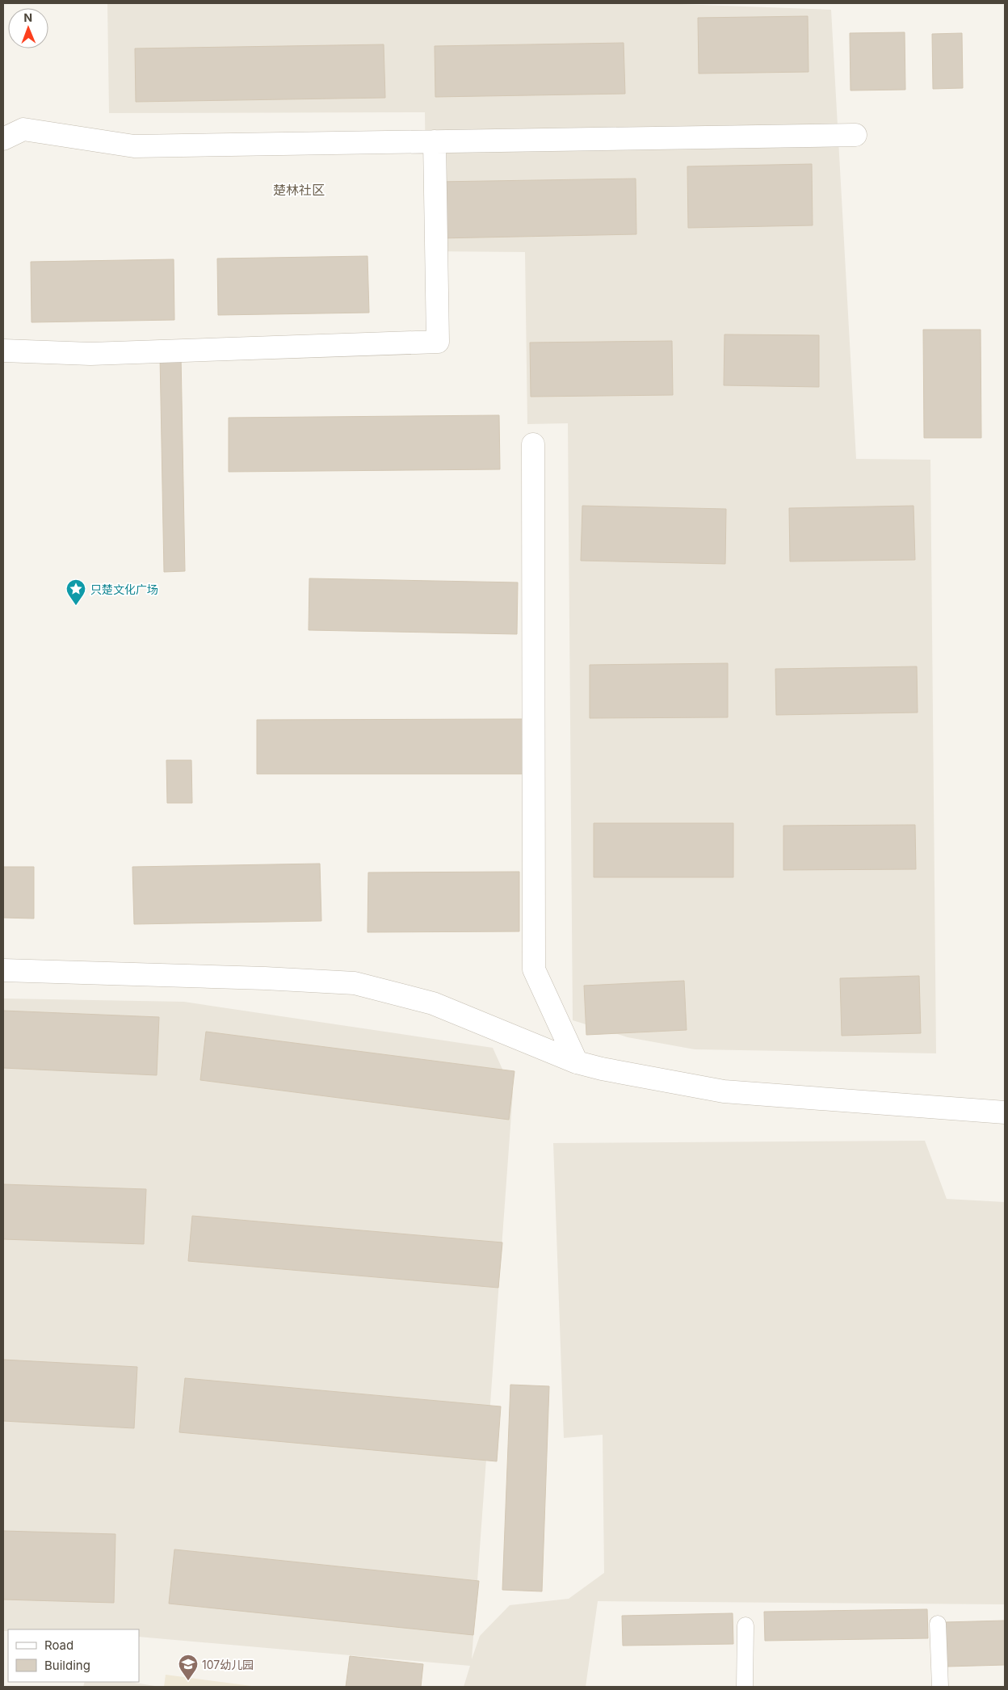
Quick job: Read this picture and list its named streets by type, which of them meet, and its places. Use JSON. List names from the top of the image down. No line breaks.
{"districts":["楚林社区"],"places":{"place":["只楚文化广场"],"school or university":["107幼儿园"]},"legend":["Road","Building"],"north":"top"}
